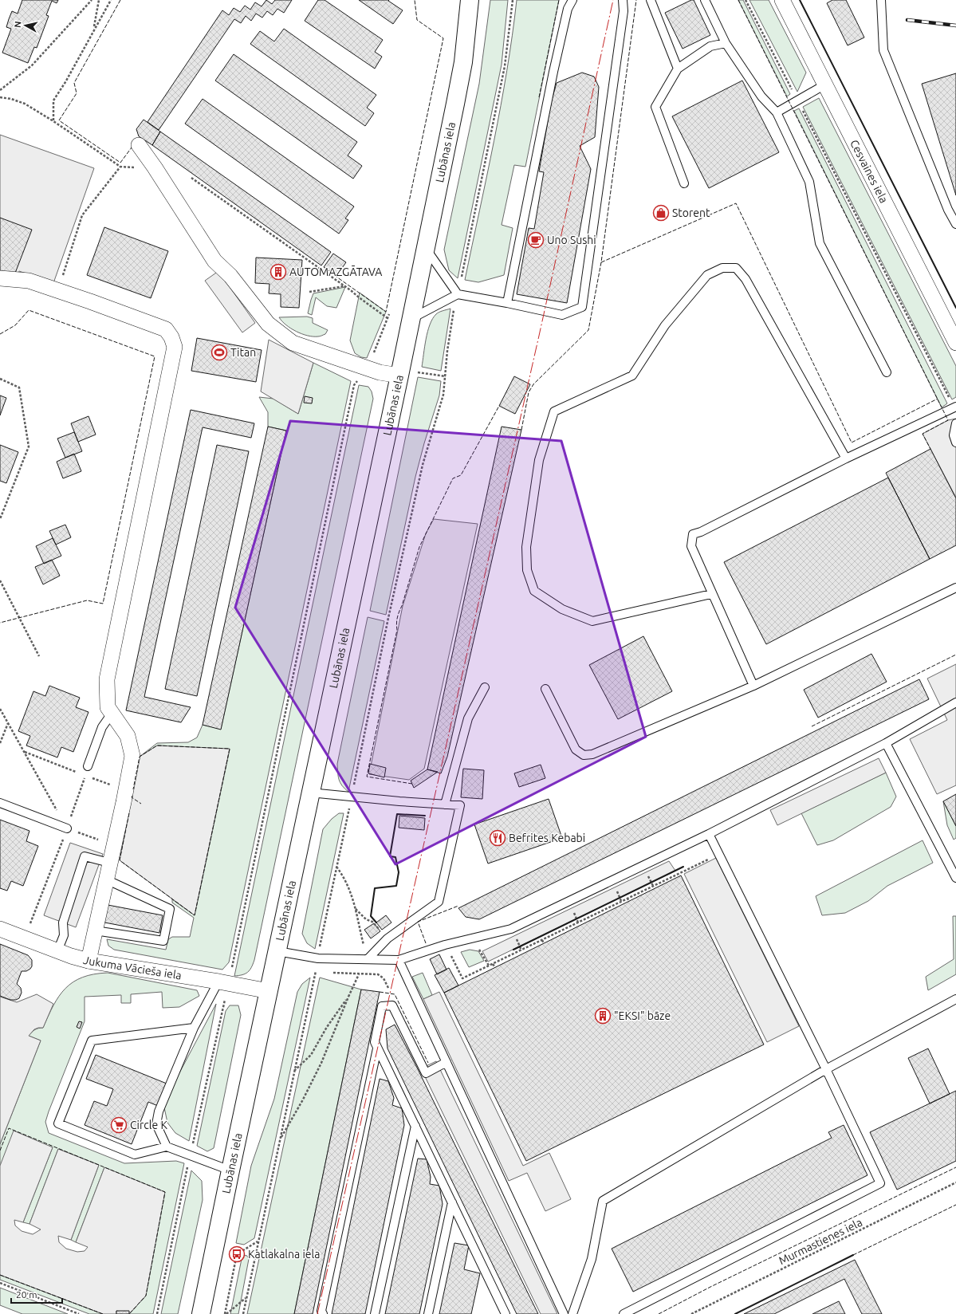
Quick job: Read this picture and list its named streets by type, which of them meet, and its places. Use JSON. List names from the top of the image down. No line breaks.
{"streets":{"main road":["Lubānas iela"],"street":["Cesvaines iela","Jukuma Vācieša iela"],"path":["Murmastienes iela"]},"crossings":[["Lubānas iela","Jukuma Vācieša iela"]],"places":{"shop":["Storent"],"cafe":["Uno Sushi"],"building":["AUTOMAZGĀTAVA","\"EKSI\" bāze"],"sports":["Titan"],"restaurant":["Befrites Kebabi"],"supermarket":["Circle K"],"bus stop":["Katlakalna iela"]},"scale_bar":"20 m","north":"left"}
